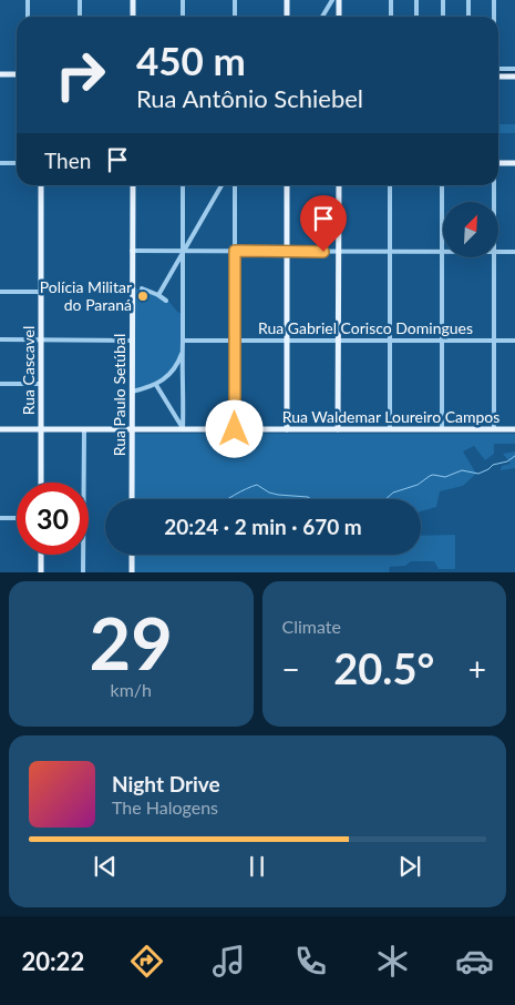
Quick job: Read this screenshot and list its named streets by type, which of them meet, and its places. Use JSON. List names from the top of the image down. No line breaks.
{"streets":{"main road":["Rua Cascavel","Rua Paulo Setúbal","Rua Waldemar Loureiro Campos"],"street":["Rua Gabriel Corisco Domingues"]},"crossings":[["Rua Cascavel","Rua Waldemar Loureiro Campos"],["Rua Paulo Setúbal","Rua Waldemar Loureiro Campos"]],"places":["Polícia Militar do Paraná"],"north":"top right","page":{"turn":["450 m","Rua Antônio Schiebel"],"then":"Then","limit":"30","trip":"20:24 · 2 min · 670 m","tile":[["29","km/h"],"Climate"],"heat":["−","20.5°","+"],"song":["Night Drive","The Halogens"],"tabs":"20:22"}}
